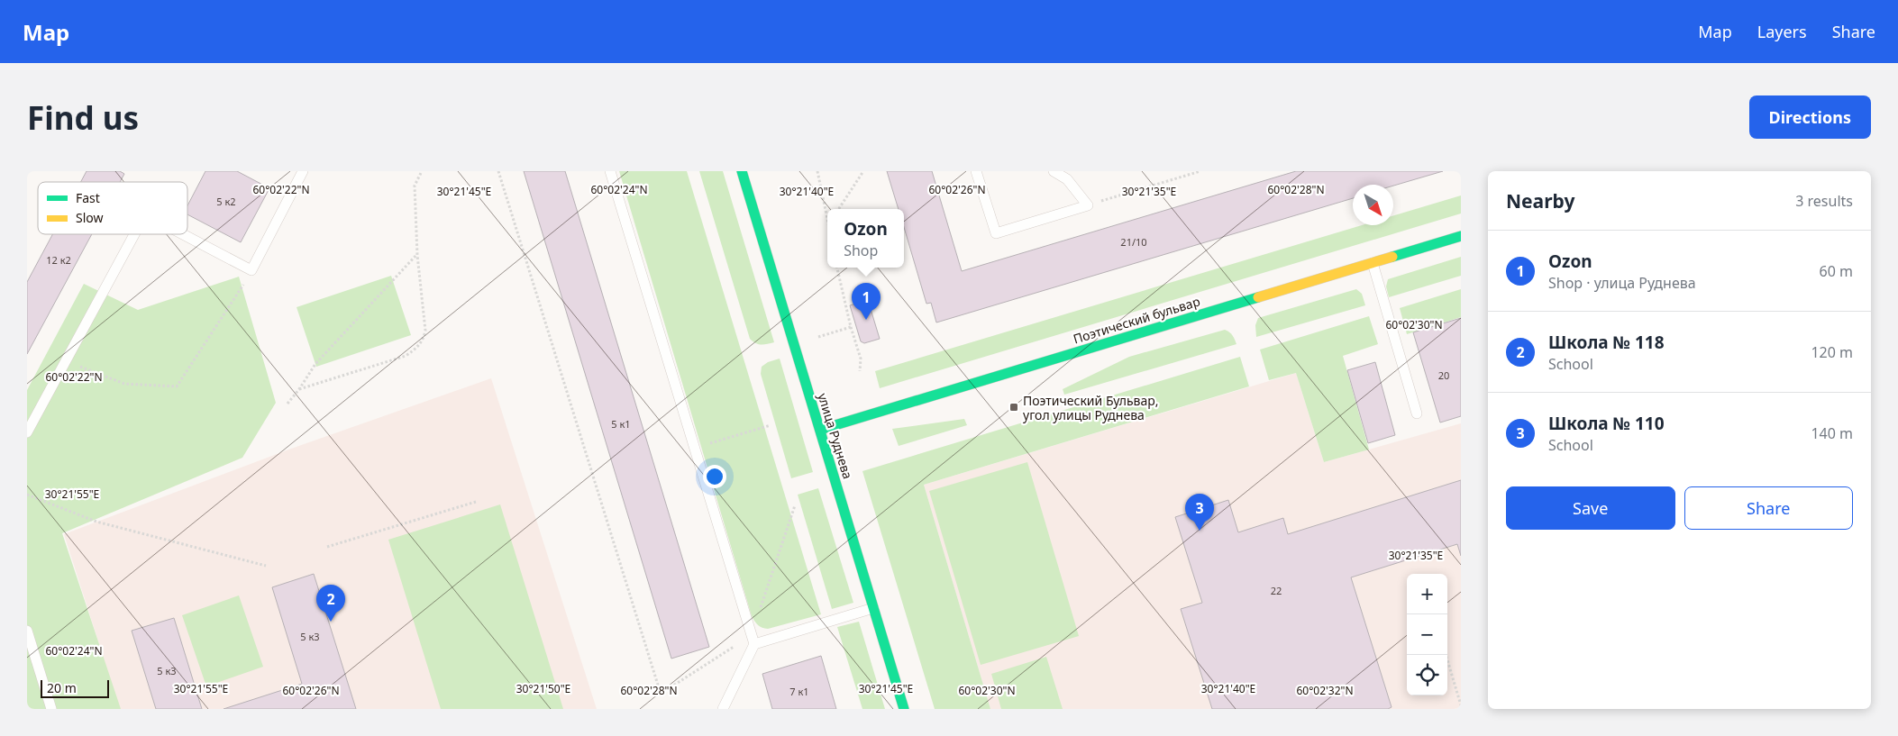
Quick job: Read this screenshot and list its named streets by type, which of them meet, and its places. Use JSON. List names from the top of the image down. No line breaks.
{"streets":{"street":["Поэтический бульвар","улица Руднева"]},"crossings":[["Поэтический бульвар","улица Руднева"]],"places":{"transit":["Поэтический Бульвар, угол улицы Руднева"]},"house_numbers":["5 к2","21/10","12 к2","20","5 к1","22","5 к3","5 к3","7 к1"],"legend":["Fast","Slow"],"scale_bar":"20 m","north":"bottom right","page":{"header":"Map","nav":["Map","Layers","Share"],"buttons":["Directions",["Save","Share"]],"title":"Find us","heading":["Nearby","3 results"],"popup":["Ozon","Shop"],"list":[{"mark":"1","name":"Ozon","note":"Shop · улица Руднева","value":"60 m"},{"mark":"2","name":"Школа № 118","note":"School","value":"120 m"},{"mark":"3","name":"Школа № 110","note":"School","value":"140 m"}],"pins":["1","3","2"],"map_buttons":["+","−"],"scale":"20 m"},"coordinates":["60°02'22\"N","60°02'24\"N","60°02'26\"N","60°02'28\"N","30°21'45\"E","30°21'40\"E","30°21'35\"E","60°02'30\"N","30°21'55\"E","30°21'50\"E","60°02'32\"N"]}
